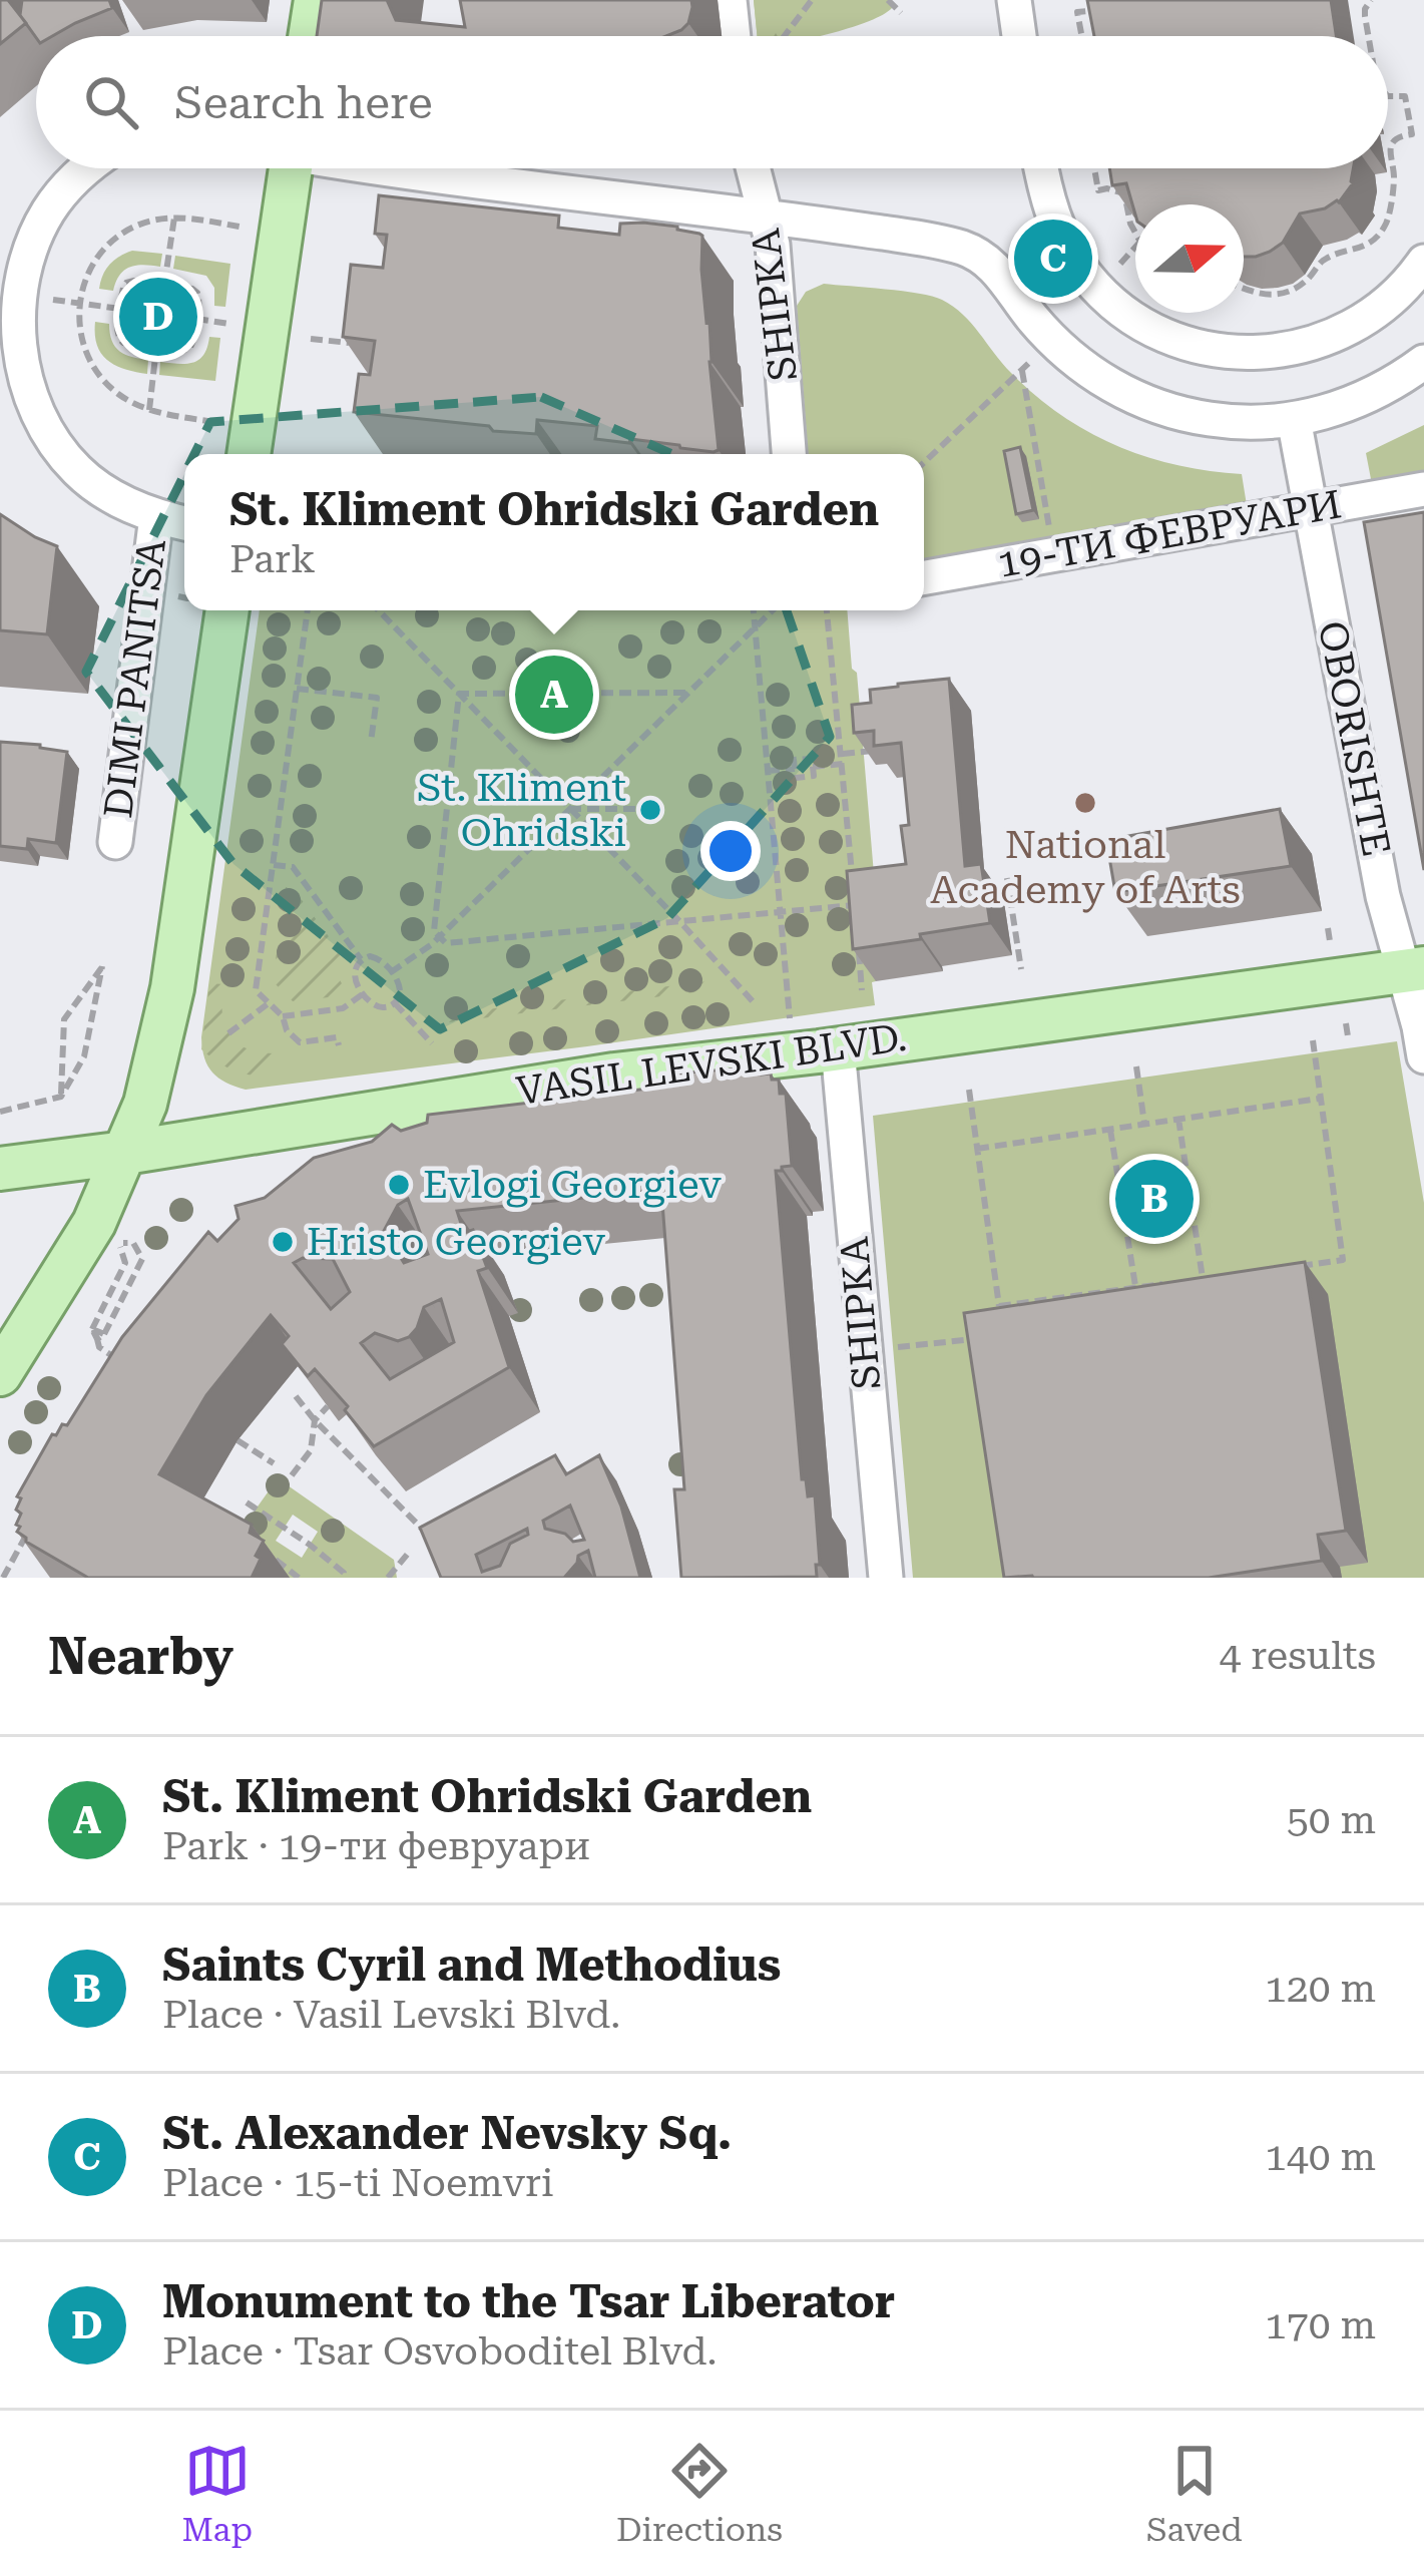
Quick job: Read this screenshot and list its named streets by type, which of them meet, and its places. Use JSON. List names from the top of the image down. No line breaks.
{"streets":{"main road":["VASIL LEVSKI BLVD."],"street":["SHIPKA","19-ТИ ФЕВРУАРИ","DIMI PANITSA","OBORISHTE"]},"crossings":[["SHIPKA","VASIL LEVSKI BLVD."],["19-ТИ ФЕВРУАРИ","OBORISHTE"],["OBORISHTE","VASIL LEVSKI BLVD."]],"places":["National Academy of Arts","St. Kliment Ohridski","Evlogi Georgiev","Hristo Georgiev"],"north":"right","page":{"search":"Search here","pins":["C","D","A","B"],"popup":["St. Kliment Ohridski Garden","Park"],"heading":["Nearby","4 results"],"list":[{"mark":"A","name":"St. Kliment Ohridski Garden","note":"Park · 19-ти февруари","value":"50 m"},{"mark":"B","name":"Saints Cyril and Methodius","note":"Place · Vasil Levski Blvd.","value":"120 m"},{"mark":"C","name":"St. Alexander Nevsky Sq.","note":"Place · 15-ti Noemvri","value":"140 m"},{"mark":"D","name":"Monument to the Tsar Liberator","note":"Place · Tsar Osvoboditel Blvd.","value":"170 m"}],"nav":["Map","Directions","Saved"]}}
